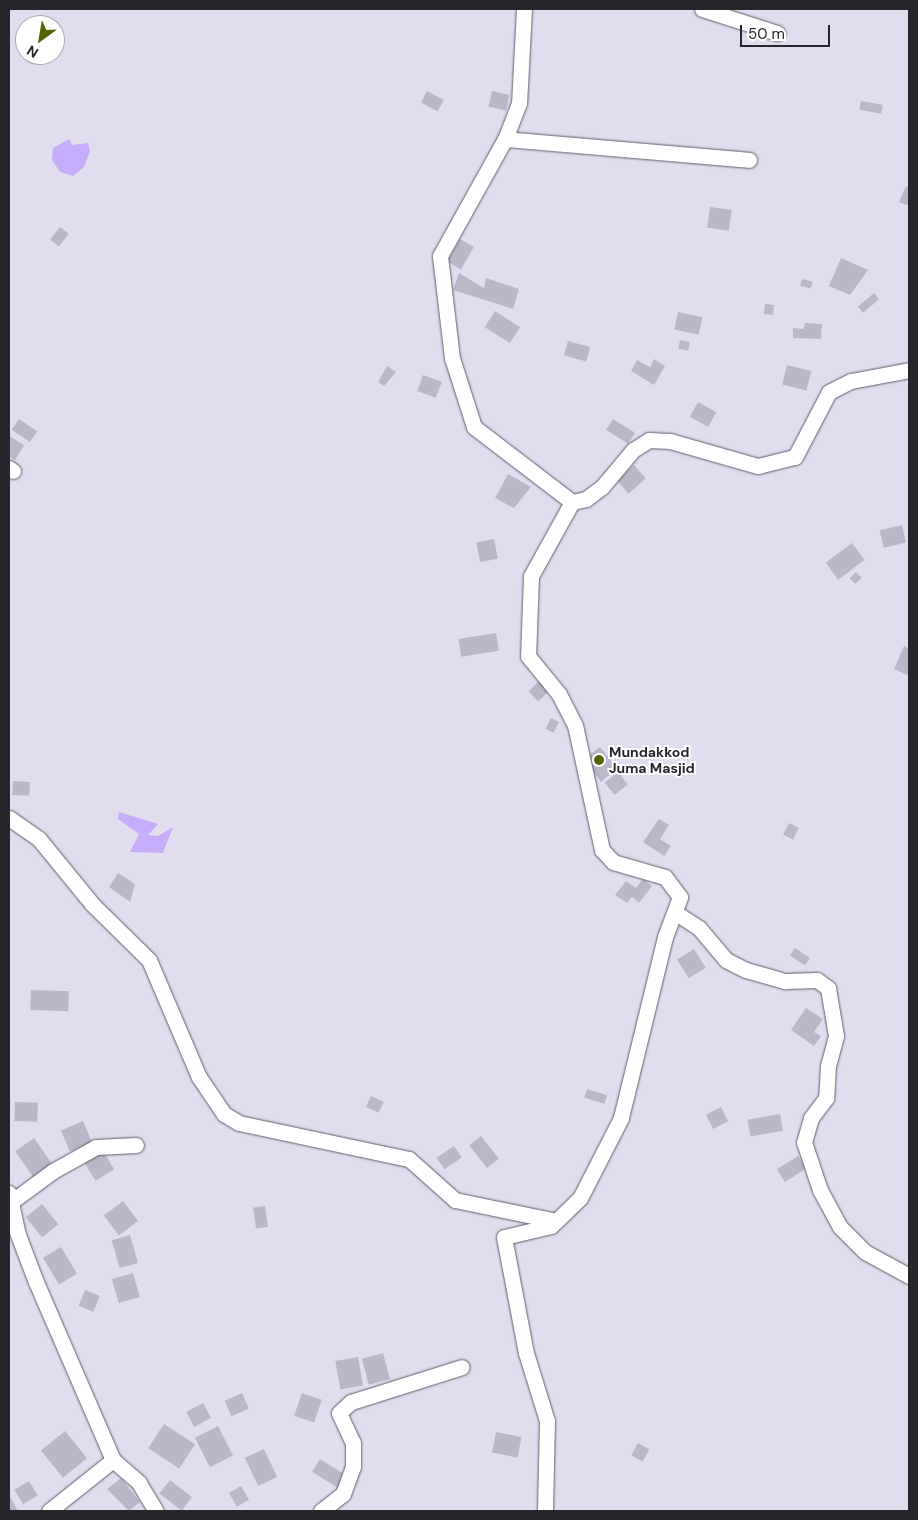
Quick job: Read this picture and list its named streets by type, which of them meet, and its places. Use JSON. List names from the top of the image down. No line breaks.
{"places":["Mundakkod Juma Masjid"],"scale_bar":"50 m","north":"bottom left"}
